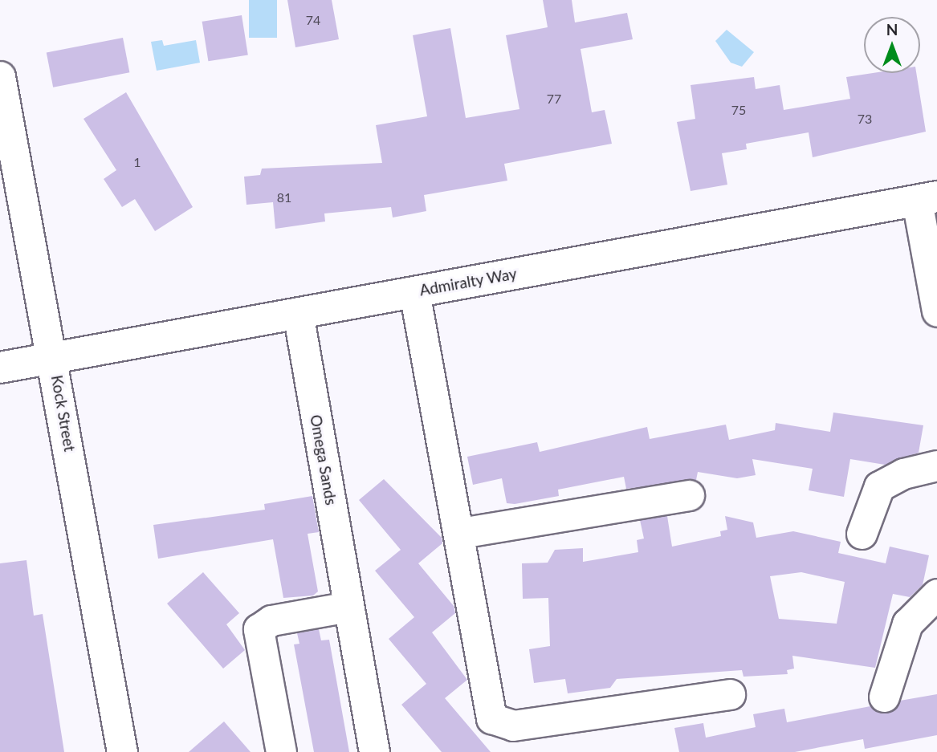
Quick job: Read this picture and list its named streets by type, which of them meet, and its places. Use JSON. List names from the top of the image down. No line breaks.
{"streets":{"main road":["Admiralty Way"],"street":["Kock Street","Omega Sands"]},"crossings":[["Admiralty Way","Kock Street"],["Admiralty Way","Omega Sands"]],"house_numbers":["74","77","75","73","1","81"],"north":"top"}
